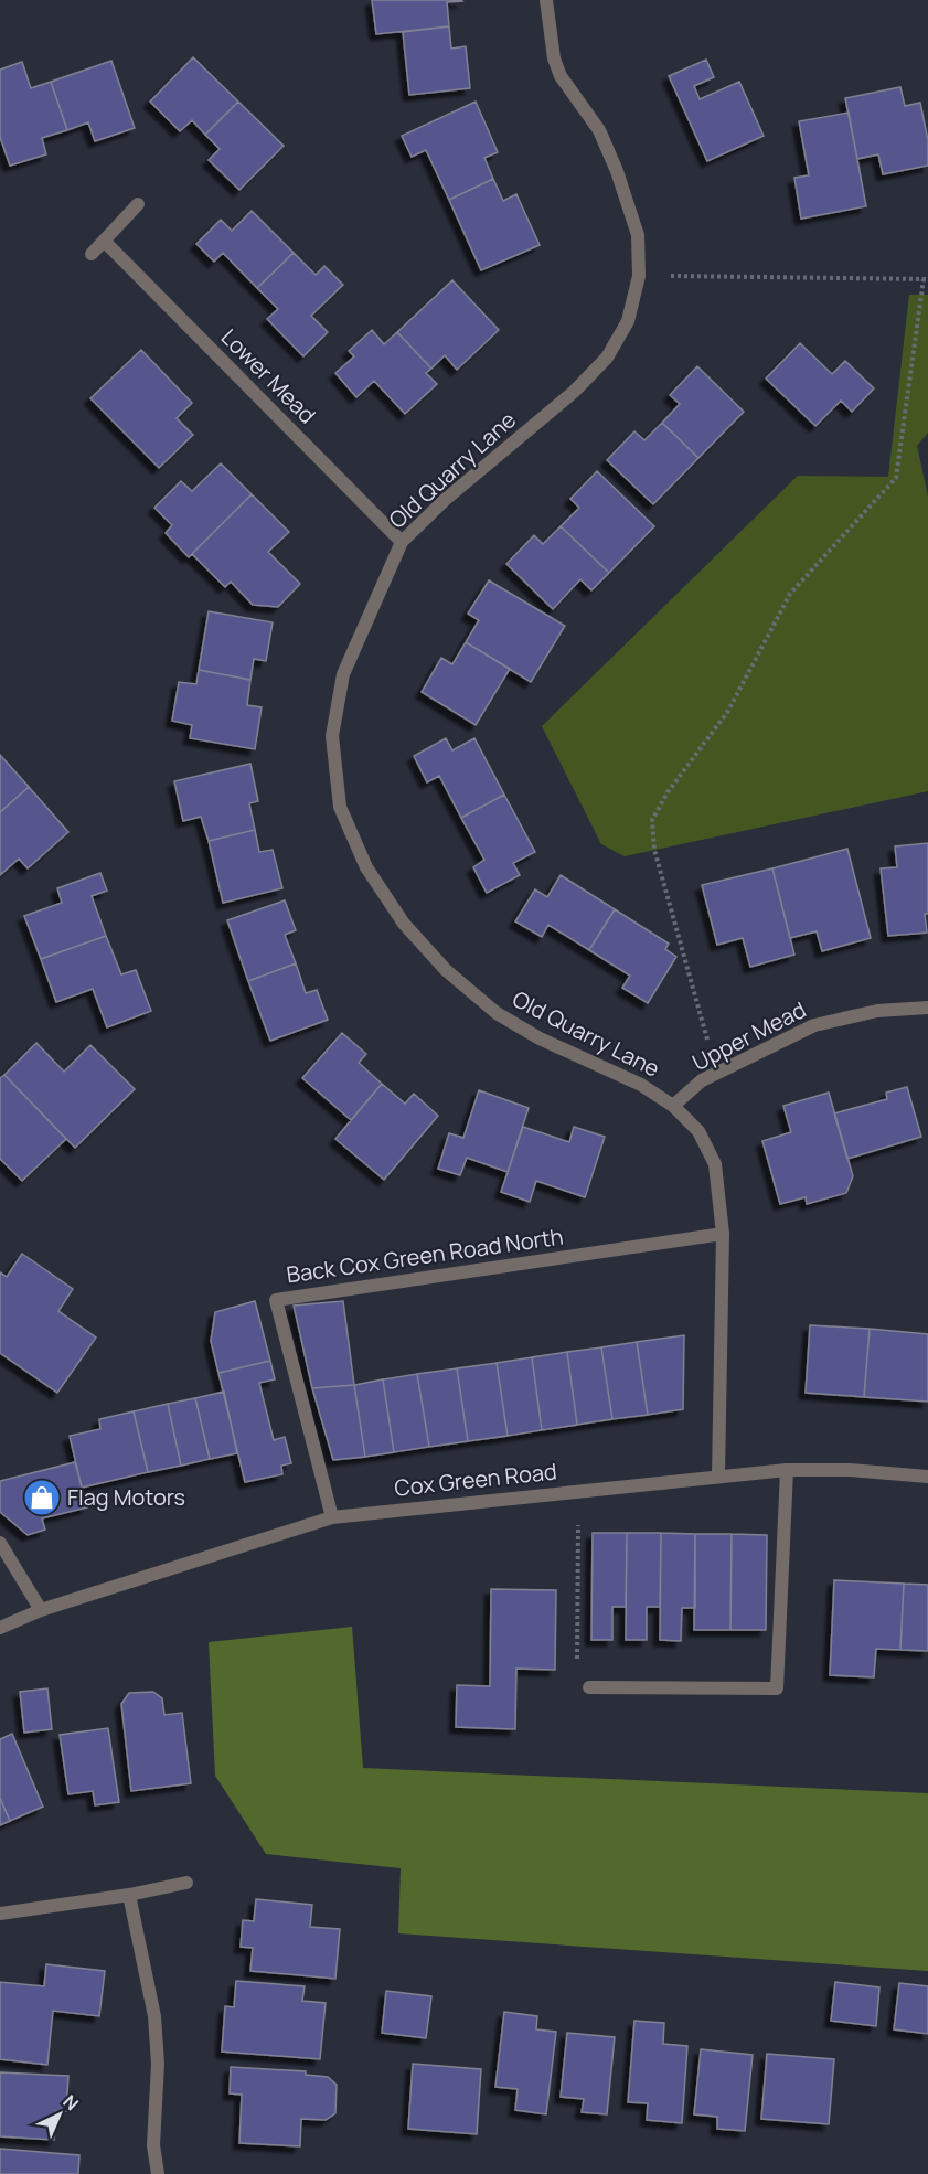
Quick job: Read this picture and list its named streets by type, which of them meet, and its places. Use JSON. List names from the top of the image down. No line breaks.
{"streets":{"street":["Lower Mead","Old Quarry Lane","Upper Mead","Back Cox Green Road North","Cox Green Road"]},"crossings":[["Lower Mead","Old Quarry Lane"],["Old Quarry Lane","Upper Mead"],["Old Quarry Lane","Back Cox Green Road North"],["Old Quarry Lane","Cox Green Road"],["Back Cox Green Road North","Cox Green Road"]],"places":{"shop":["Flag Motors"]},"north":"top right"}
